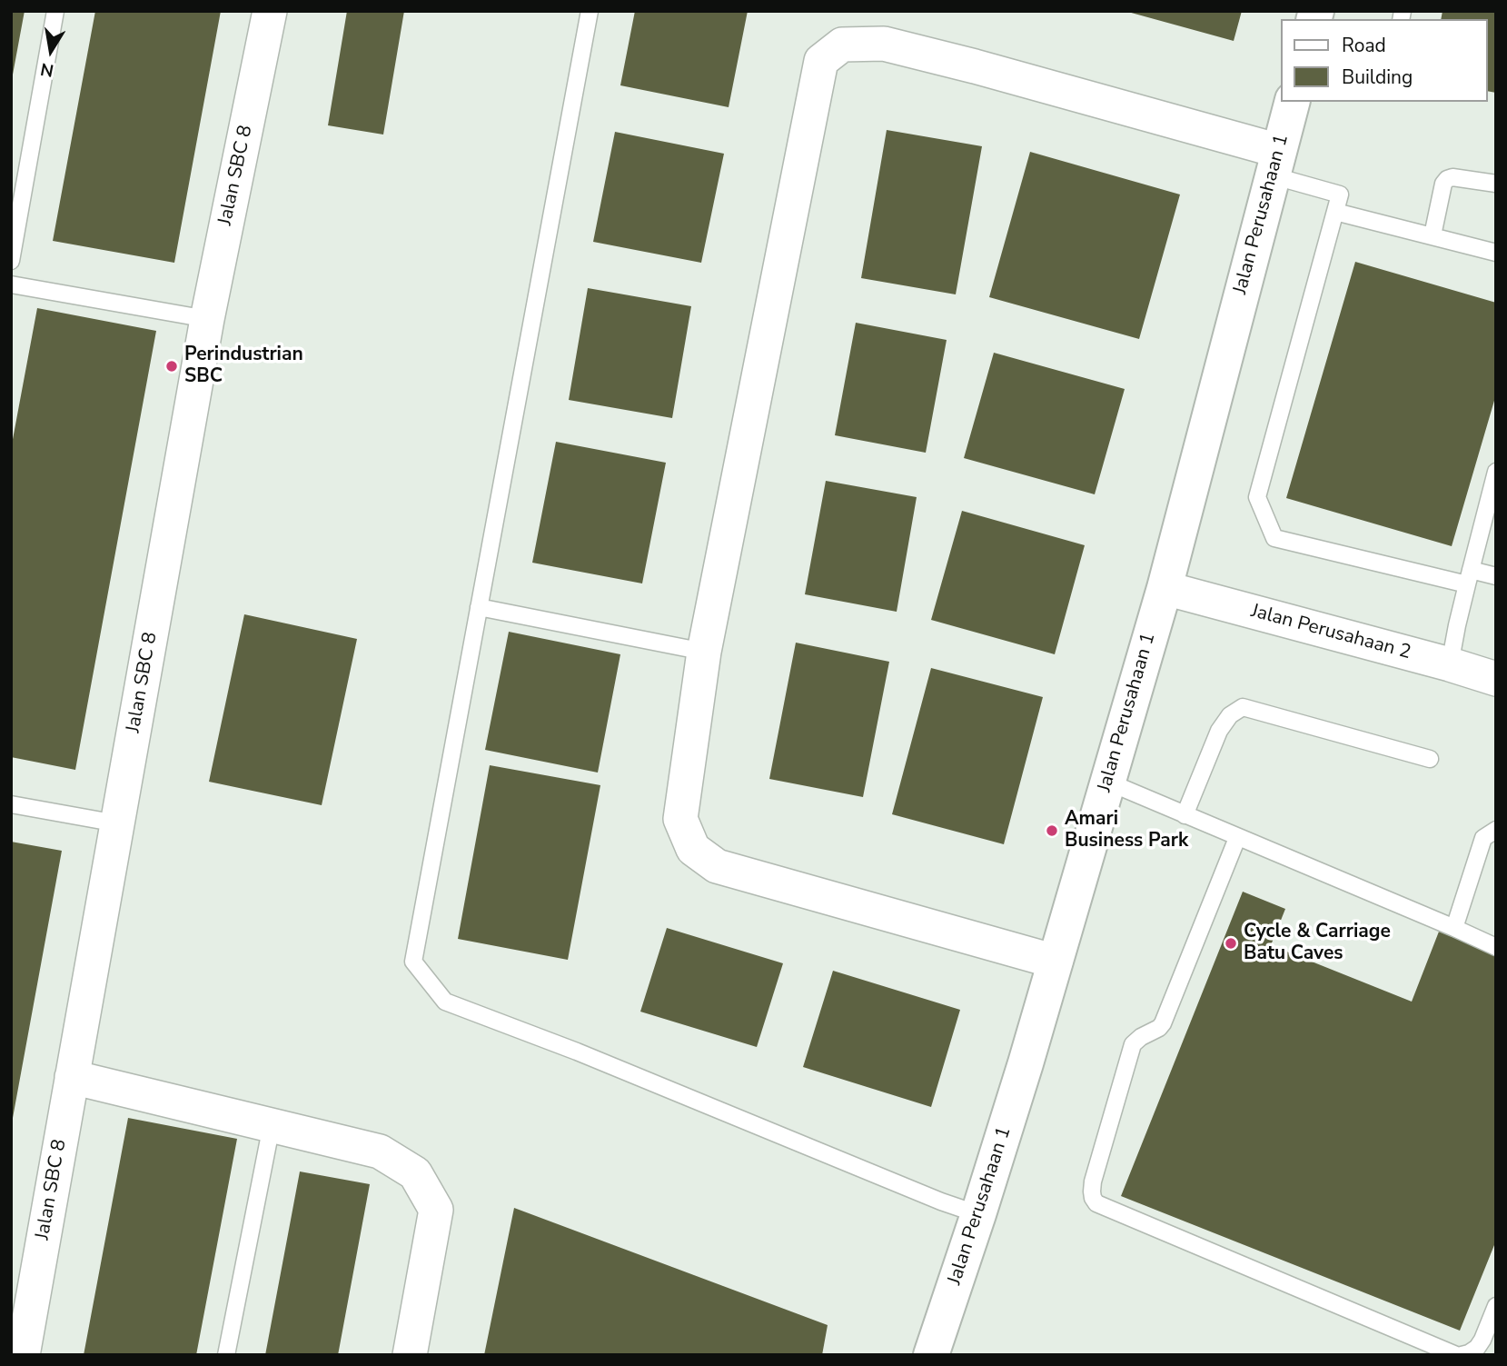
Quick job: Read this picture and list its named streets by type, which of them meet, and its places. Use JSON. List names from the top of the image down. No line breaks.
{"streets":{"street":["Jalan SBC 8","Jalan Perusahaan 1","Jalan Perusahaan 2"]},"crossings":[["Jalan Perusahaan 1","Jalan Perusahaan 2"]],"places":["Perindustrian SBC","Amari Business Park","Cycle & Carriage Batu Caves"],"legend":["Road","Building"],"north":"bottom"}
